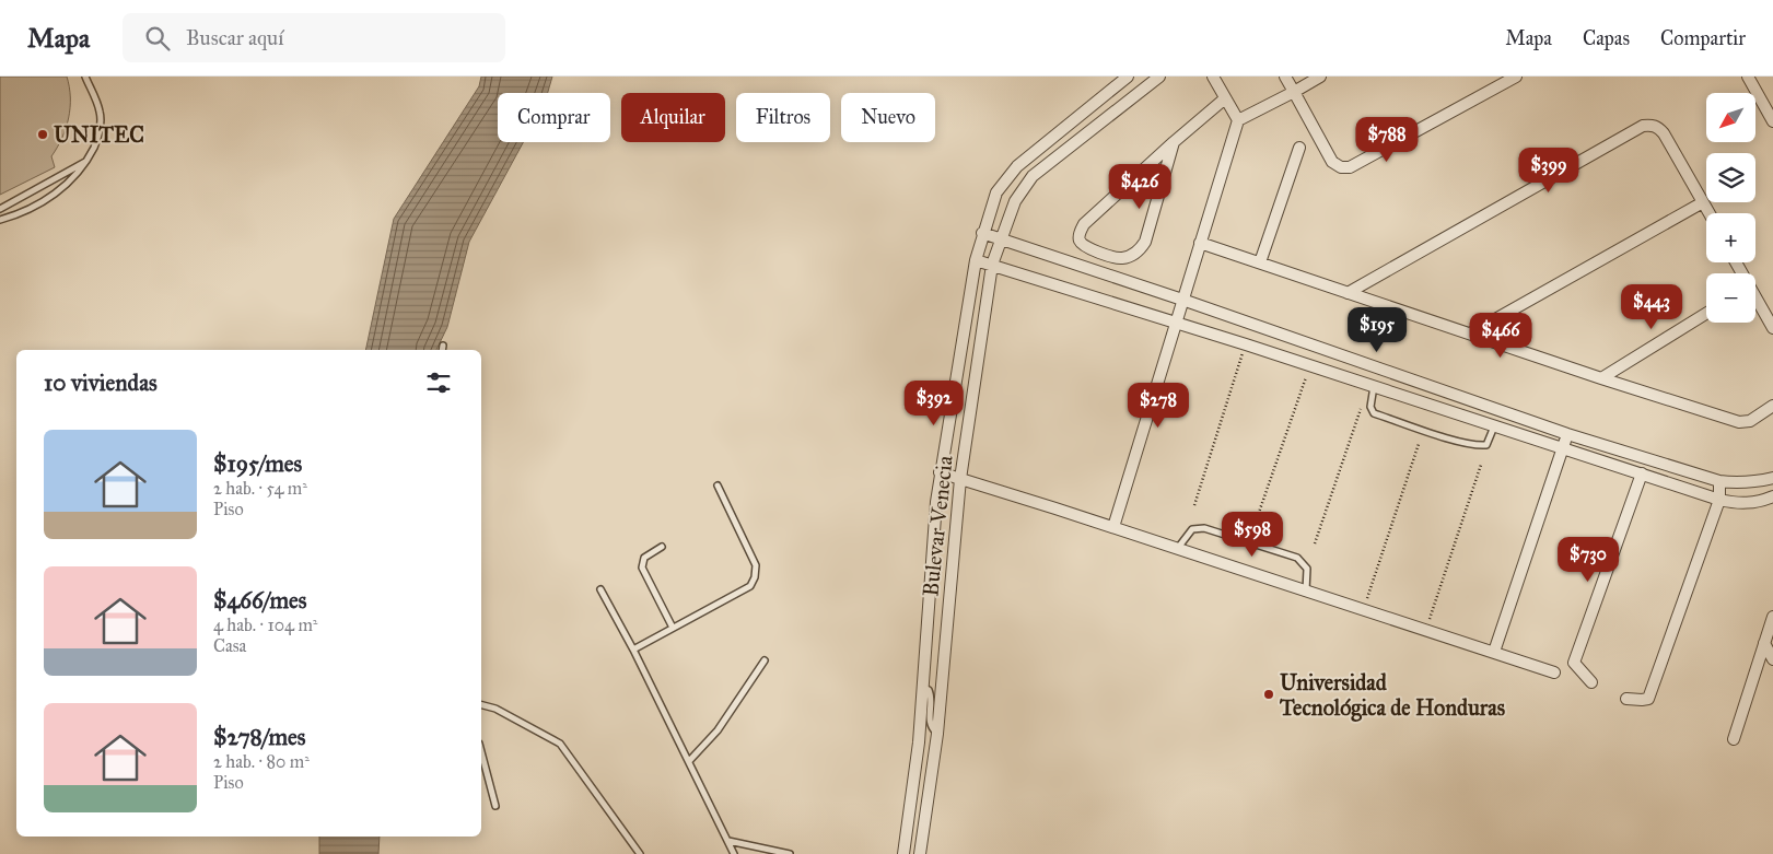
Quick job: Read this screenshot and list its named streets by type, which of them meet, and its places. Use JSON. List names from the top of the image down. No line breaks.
{"streets":{"street":["Bulevar Venecia"]},"places":["UNITEC","Universidad Tecnológica de Honduras"],"north":"bottom left","page":{"header":"Mapa","search":"Buscar aquí","nav":["Mapa","Capas","Compartir"],"map_buttons":["+","−"],"chip":["Comprar","Alquilar","Filtros","Nuevo"],"price":["$788","$399","$426","$443","$195","$466","$392","$278","$598","$730"],"heading":"10 viviendas","list":[{"name":"$195/mes","note":"2 hab. · 54 m² · Piso"},{"name":"$466/mes","note":"4 hab. · 104 m² · Casa"},{"name":"$278/mes","note":"2 hab. · 80 m² · Piso"}]}}
